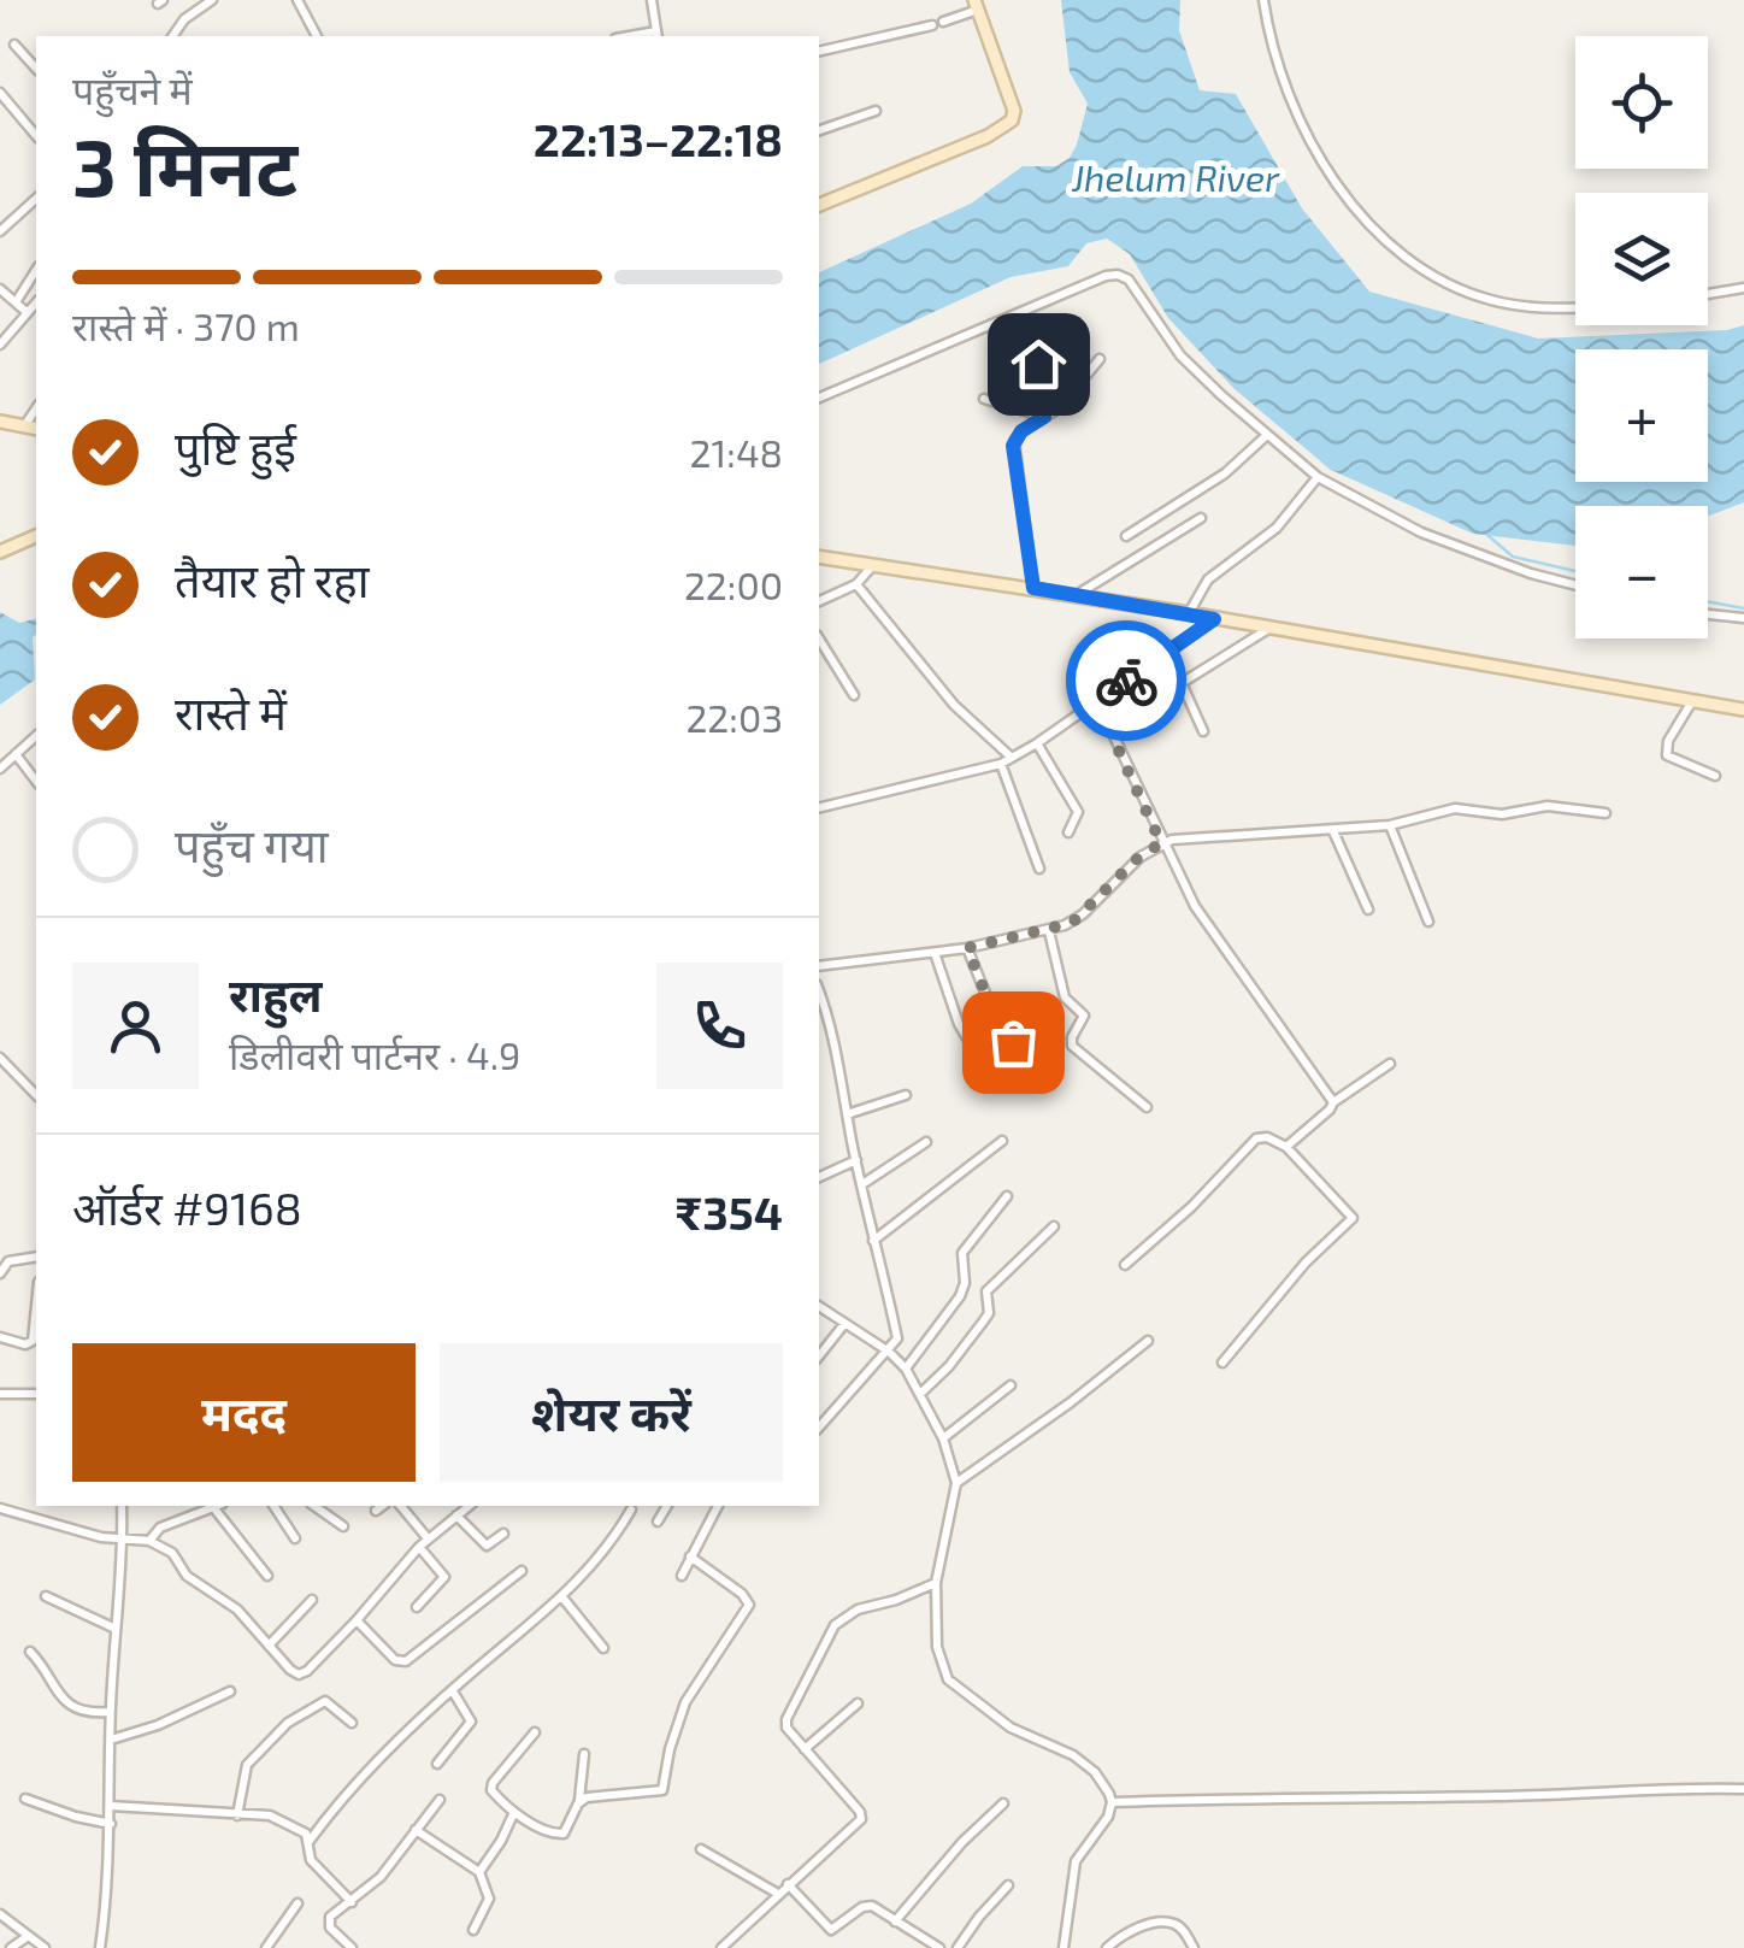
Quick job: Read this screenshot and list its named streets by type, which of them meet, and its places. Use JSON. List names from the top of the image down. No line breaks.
{"water":["Jhelum River"],"page":{"map_buttons":["+","−"],"heading":["3 मिनट","पहुँचने में","22:13–22:18"],"panel":["राहुल","डिलीवरी पार्टनर · 4.9","ऑर्डर #9168","₹354"],"bar":"रास्ते में · 370 m","list":[["पुष्टि हुई","21:48"],["तैयार हो रहा","22:00"],["रास्ते में","22:03"],"पहुँच गया"],"buttons":["मदद","शेयर करें"]}}
